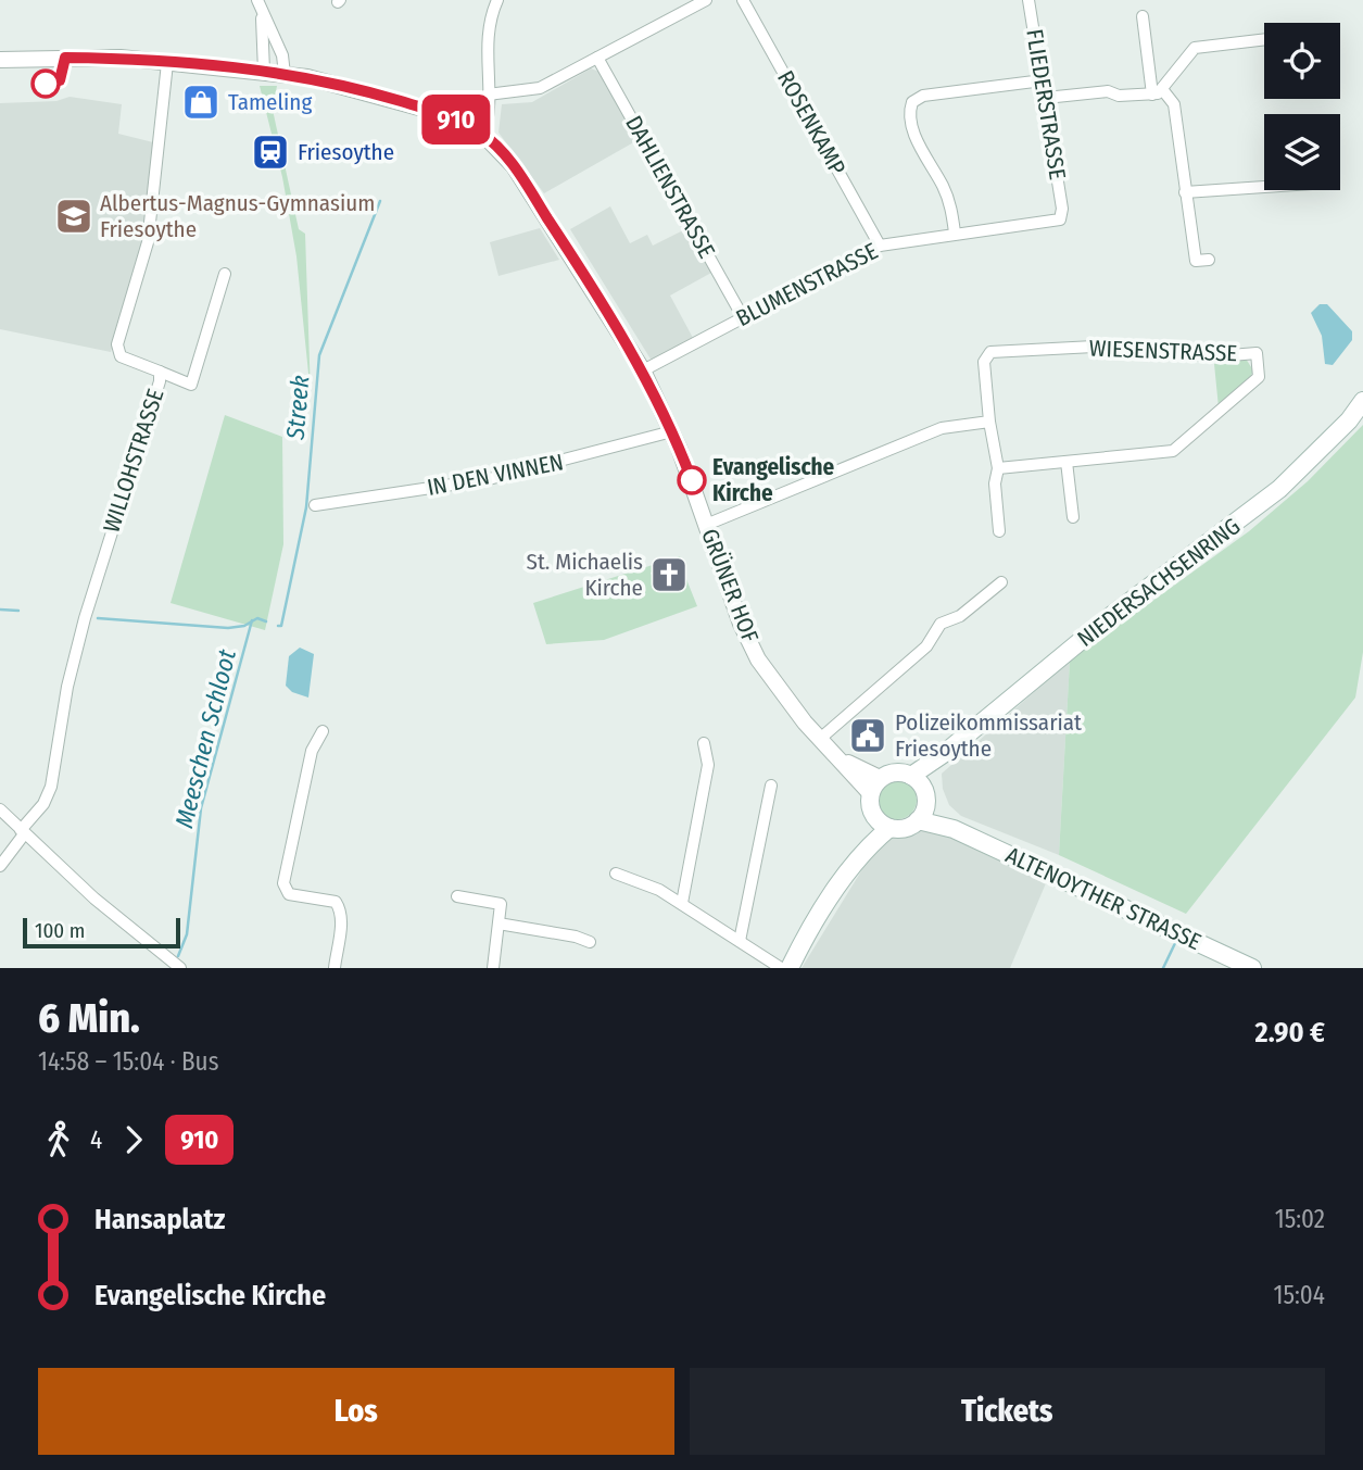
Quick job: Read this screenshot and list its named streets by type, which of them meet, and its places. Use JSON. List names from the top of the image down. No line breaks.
{"streets":{"main road":["NIEDERSACHSENRING","ALTENOYTHER STRASSE"],"street":["FLIEDERSTRASSE","ROSENKAMP","DAHLIENSTRASSE","BLUMENSTRASSE","WIESENSTRASSE","WILLOHSTRASSE","IN DEN VINNEN","GRÜNER HOF"]},"crossings":[["FLIEDERSTRASSE","BLUMENSTRASSE"],["ROSENKAMP","BLUMENSTRASSE"],["DAHLIENSTRASSE","BLUMENSTRASSE"],["BLUMENSTRASSE","GRÜNER HOF"],["WILLOHSTRASSE","GRÜNER HOF"],["IN DEN VINNEN","GRÜNER HOF"],["NIEDERSACHSENRING","ALTENOYTHER STRASSE"]],"water":["Streek","Meeschen Schloot"],"places":{"shop":["Tameling"],"station":["Friesoythe"],"school or university":["Albertus-Magnus-Gymnasium Friesoythe"],"other":["Evangelische Kirche"],"church":["St. Michaelis Kirche"],"public building":["Polizeikommissariat Friesoythe"]},"lines":["bus line 910"],"scale_bar":"100 m","page":{"on_map":"910","scale":"100 m","heading":["6 Min.","14:58 – 15:04 · Bus","2.90 €"],"legs":["4","910"],"list":[{"name":"Hansaplatz","value":"15:02"},{"name":"Evangelische Kirche","value":"15:04"}],"buttons":["Los","Tickets"]}}
